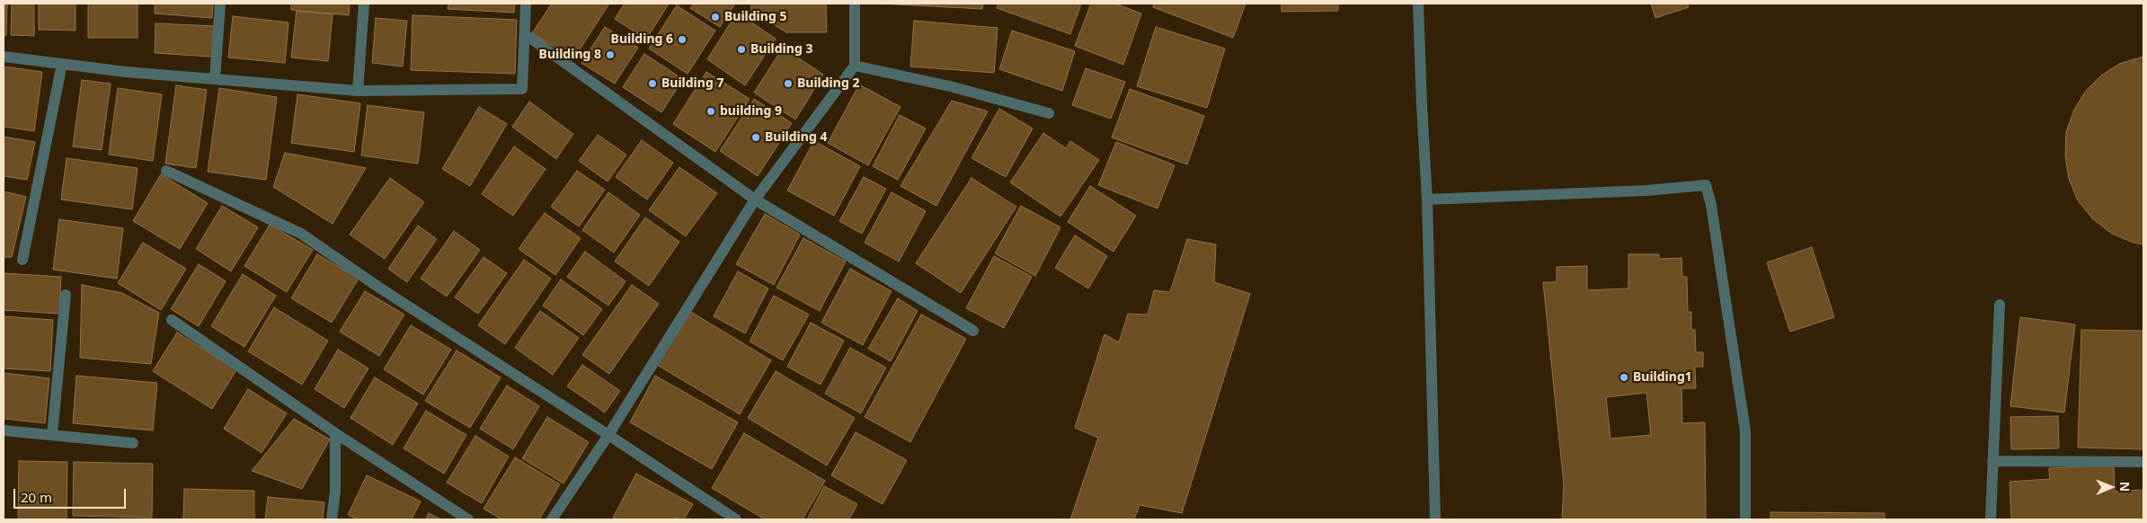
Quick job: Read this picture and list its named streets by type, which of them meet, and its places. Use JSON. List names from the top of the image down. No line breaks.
{"places":["Building 5","Building 6","Building 3","Building 8","Building 7","Building 2","building 9","Building 4","Building1"],"scale_bar":"20 m","north":"right"}
